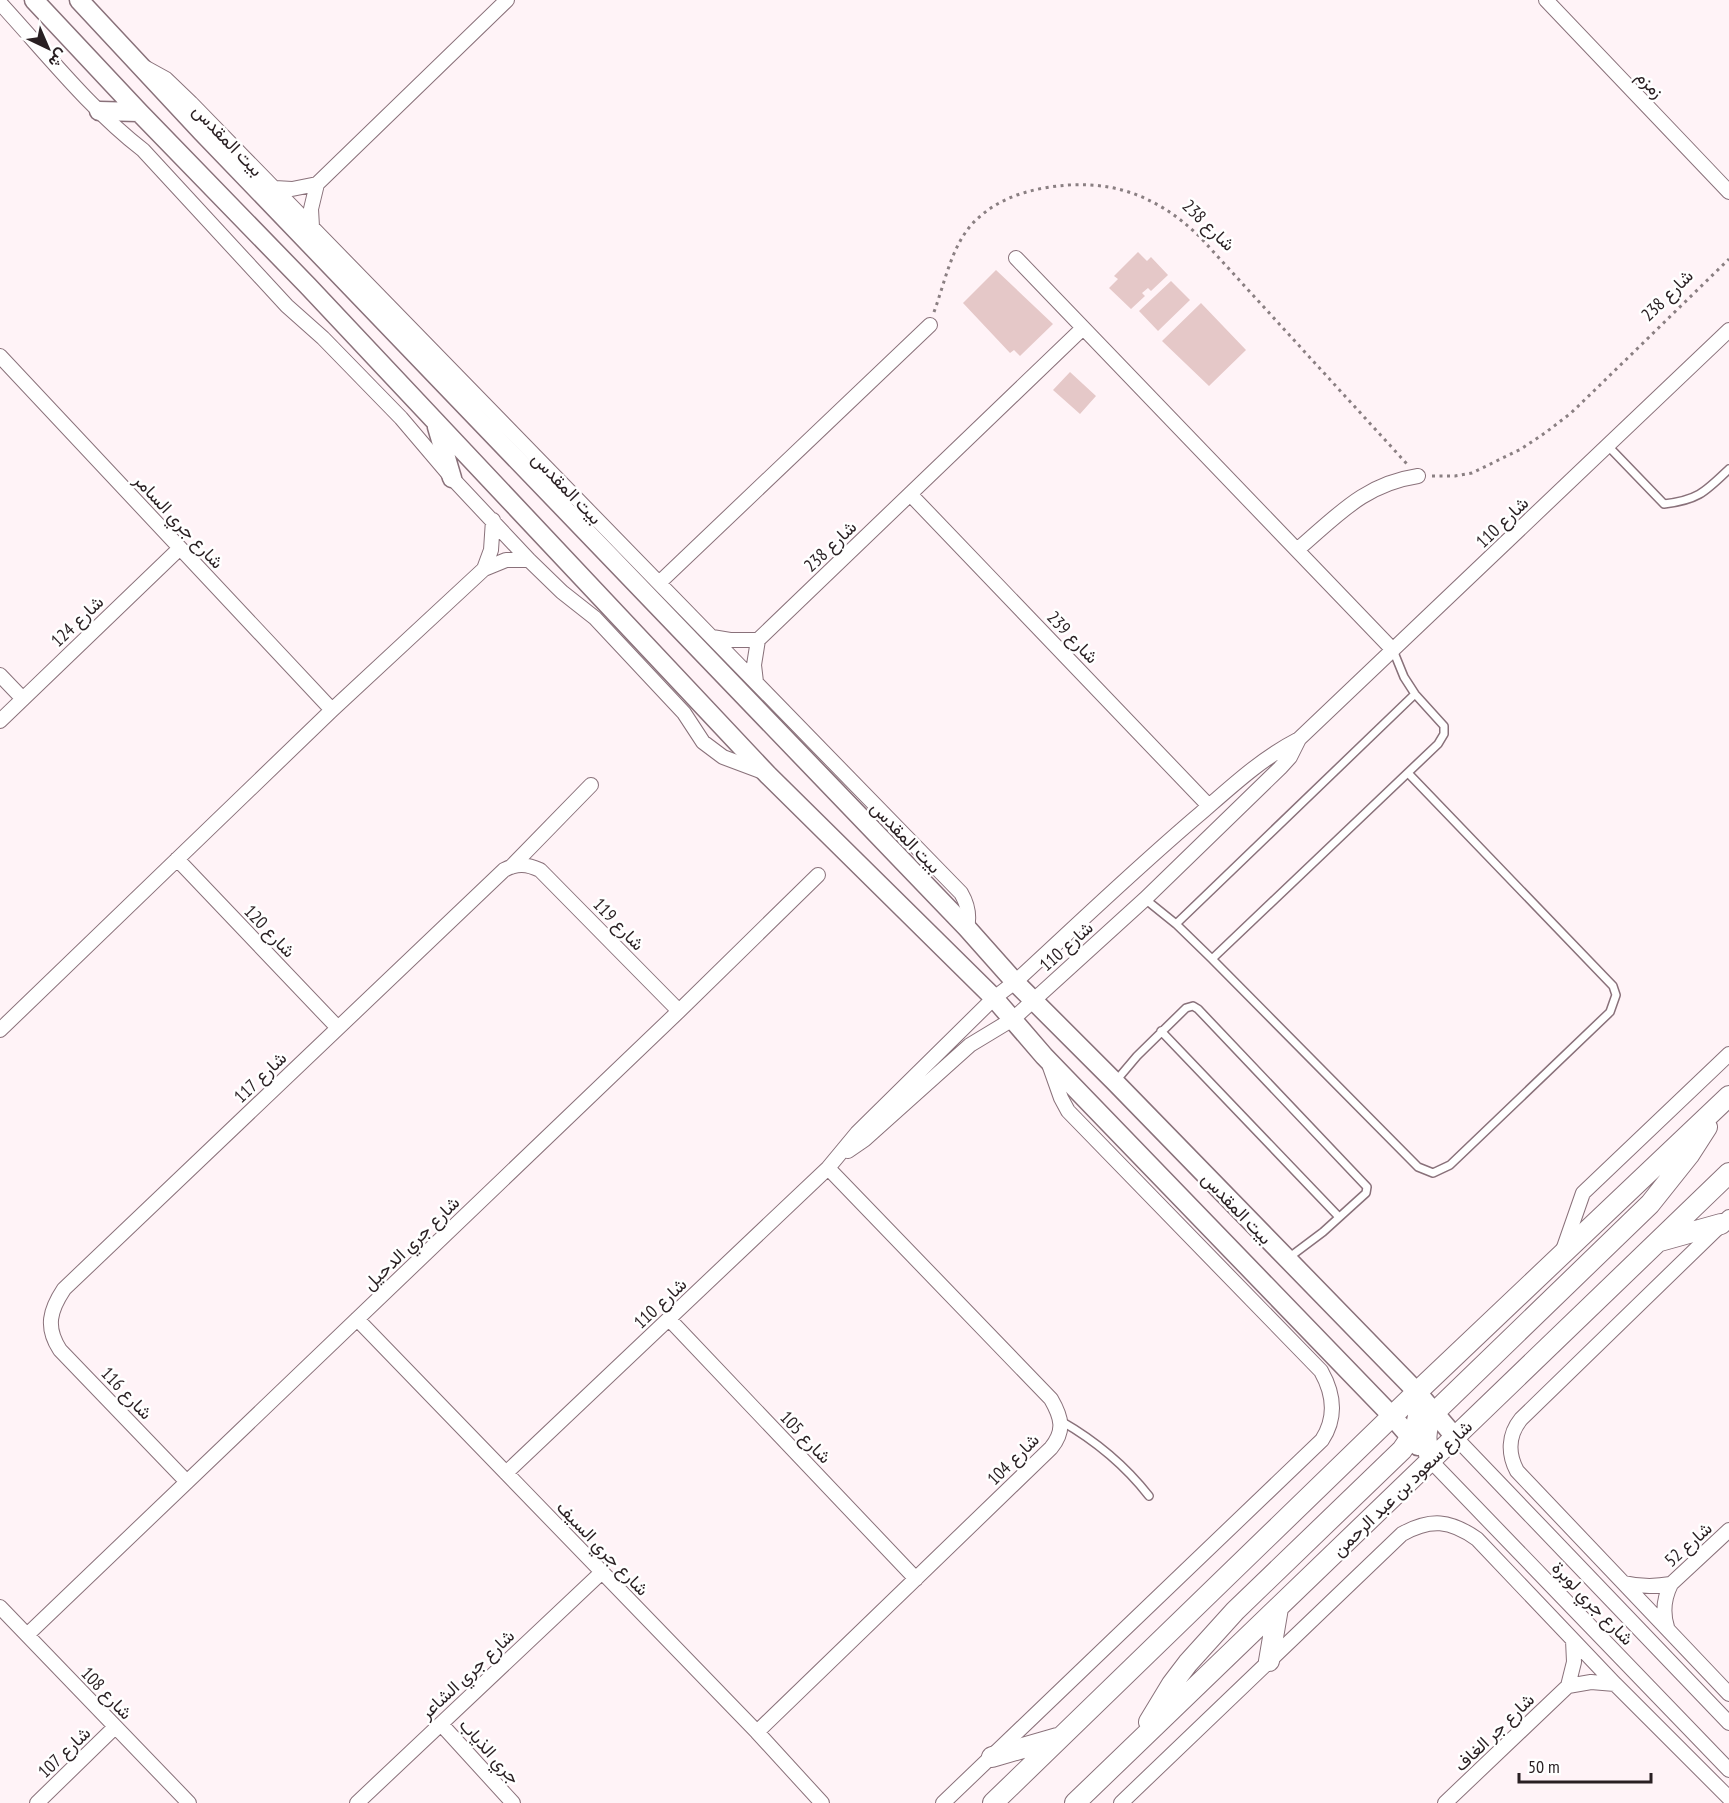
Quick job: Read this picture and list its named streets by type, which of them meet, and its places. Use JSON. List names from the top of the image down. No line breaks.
{"streets":{"main road":["شارع سعود بن عبد الرحمن"],"street":["زمزم","بيت المقدس","شارع 238","شارع جري السامر","شارع 110","شارع 124","شارع 239","شارع 119","شارع 120","شارع 117","شارع جري الدحيل","شارع 116","شارع 105","شارع 104","شارع 52","شارع جري السيف","شارع جري لوبرة","شارع جري الشاعر","شارع 108","شارع جر الغاف","جري الذياب","شارع 107"]},"crossings":[["بيت المقدس","شارع 110"],["بيت المقدس","شارع سعود بن عبد الرحمن"],["بيت المقدس","شارع جري لوبرة"],["شارع 238","شارع 239"],["شارع جري السامر","شارع 124"],["شارع 110","شارع 239"],["شارع 110","شارع 105"],["شارع 110","شارع جري السيف"],["شارع 119","شارع 117"],["شارع 119","شارع جري الدحيل"],["شارع 120","شارع 117"],["شارع 117","شارع 116"],["شارع جري الدحيل","شارع 116"],["شارع جري الدحيل","شارع جري السيف"],["شارع جري الدحيل","شارع 108"],["شارع 105","شارع 104"],["شارع 104","شارع جري السيف"],["شارع سعود بن عبد الرحمن","شارع جري لوبرة"],["شارع 52","شارع جري لوبرة"],["شارع جري السيف","شارع جري الشاعر"],["شارع جري الشاعر","جري الذياب"],["شارع 108","شارع 107"]],"scale_bar":"50 m","north":"bottom right"}
